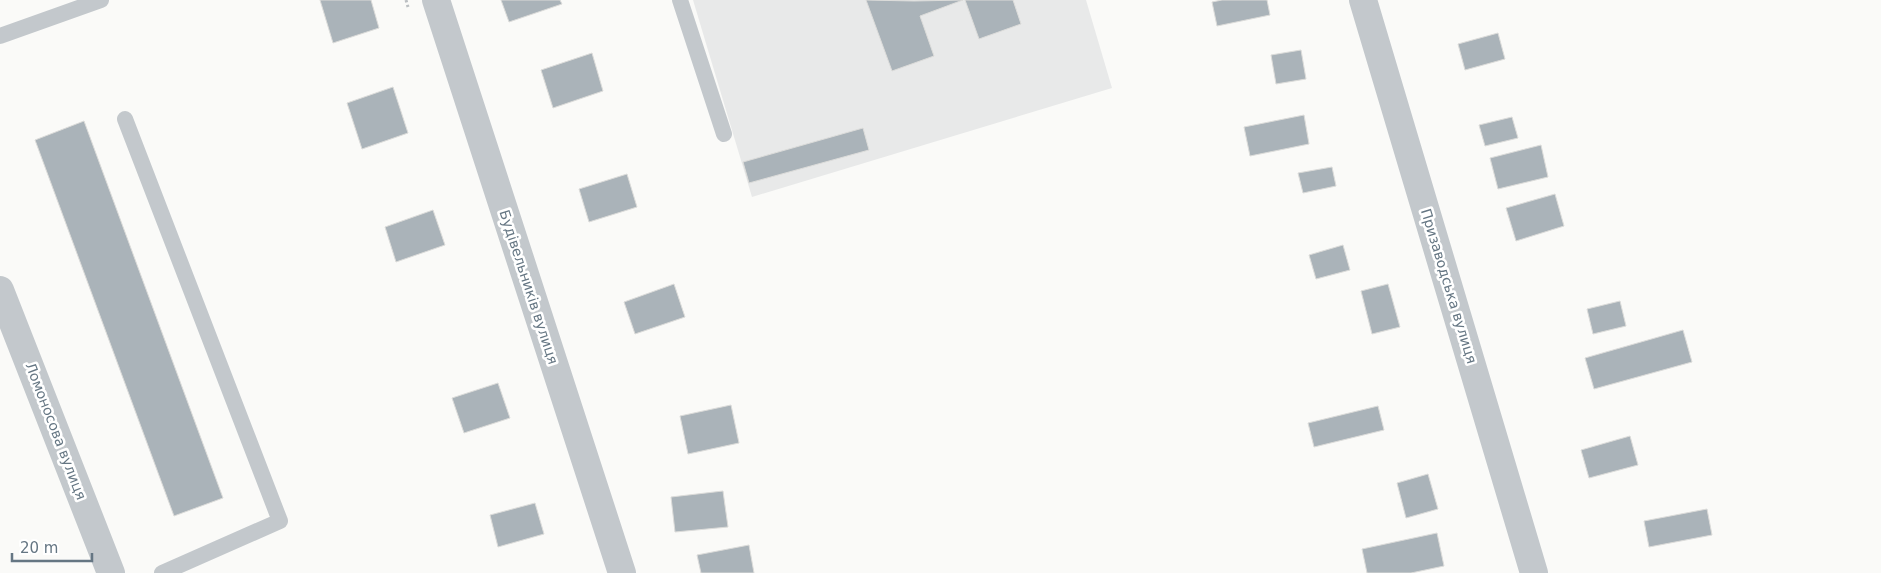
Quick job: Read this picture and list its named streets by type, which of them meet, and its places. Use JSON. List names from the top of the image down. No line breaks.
{"streets":{"street":["Призаводська вулиця","Будівельників вулиця","Ломоносова вулиця"]},"scale_bar":"20 m"}
